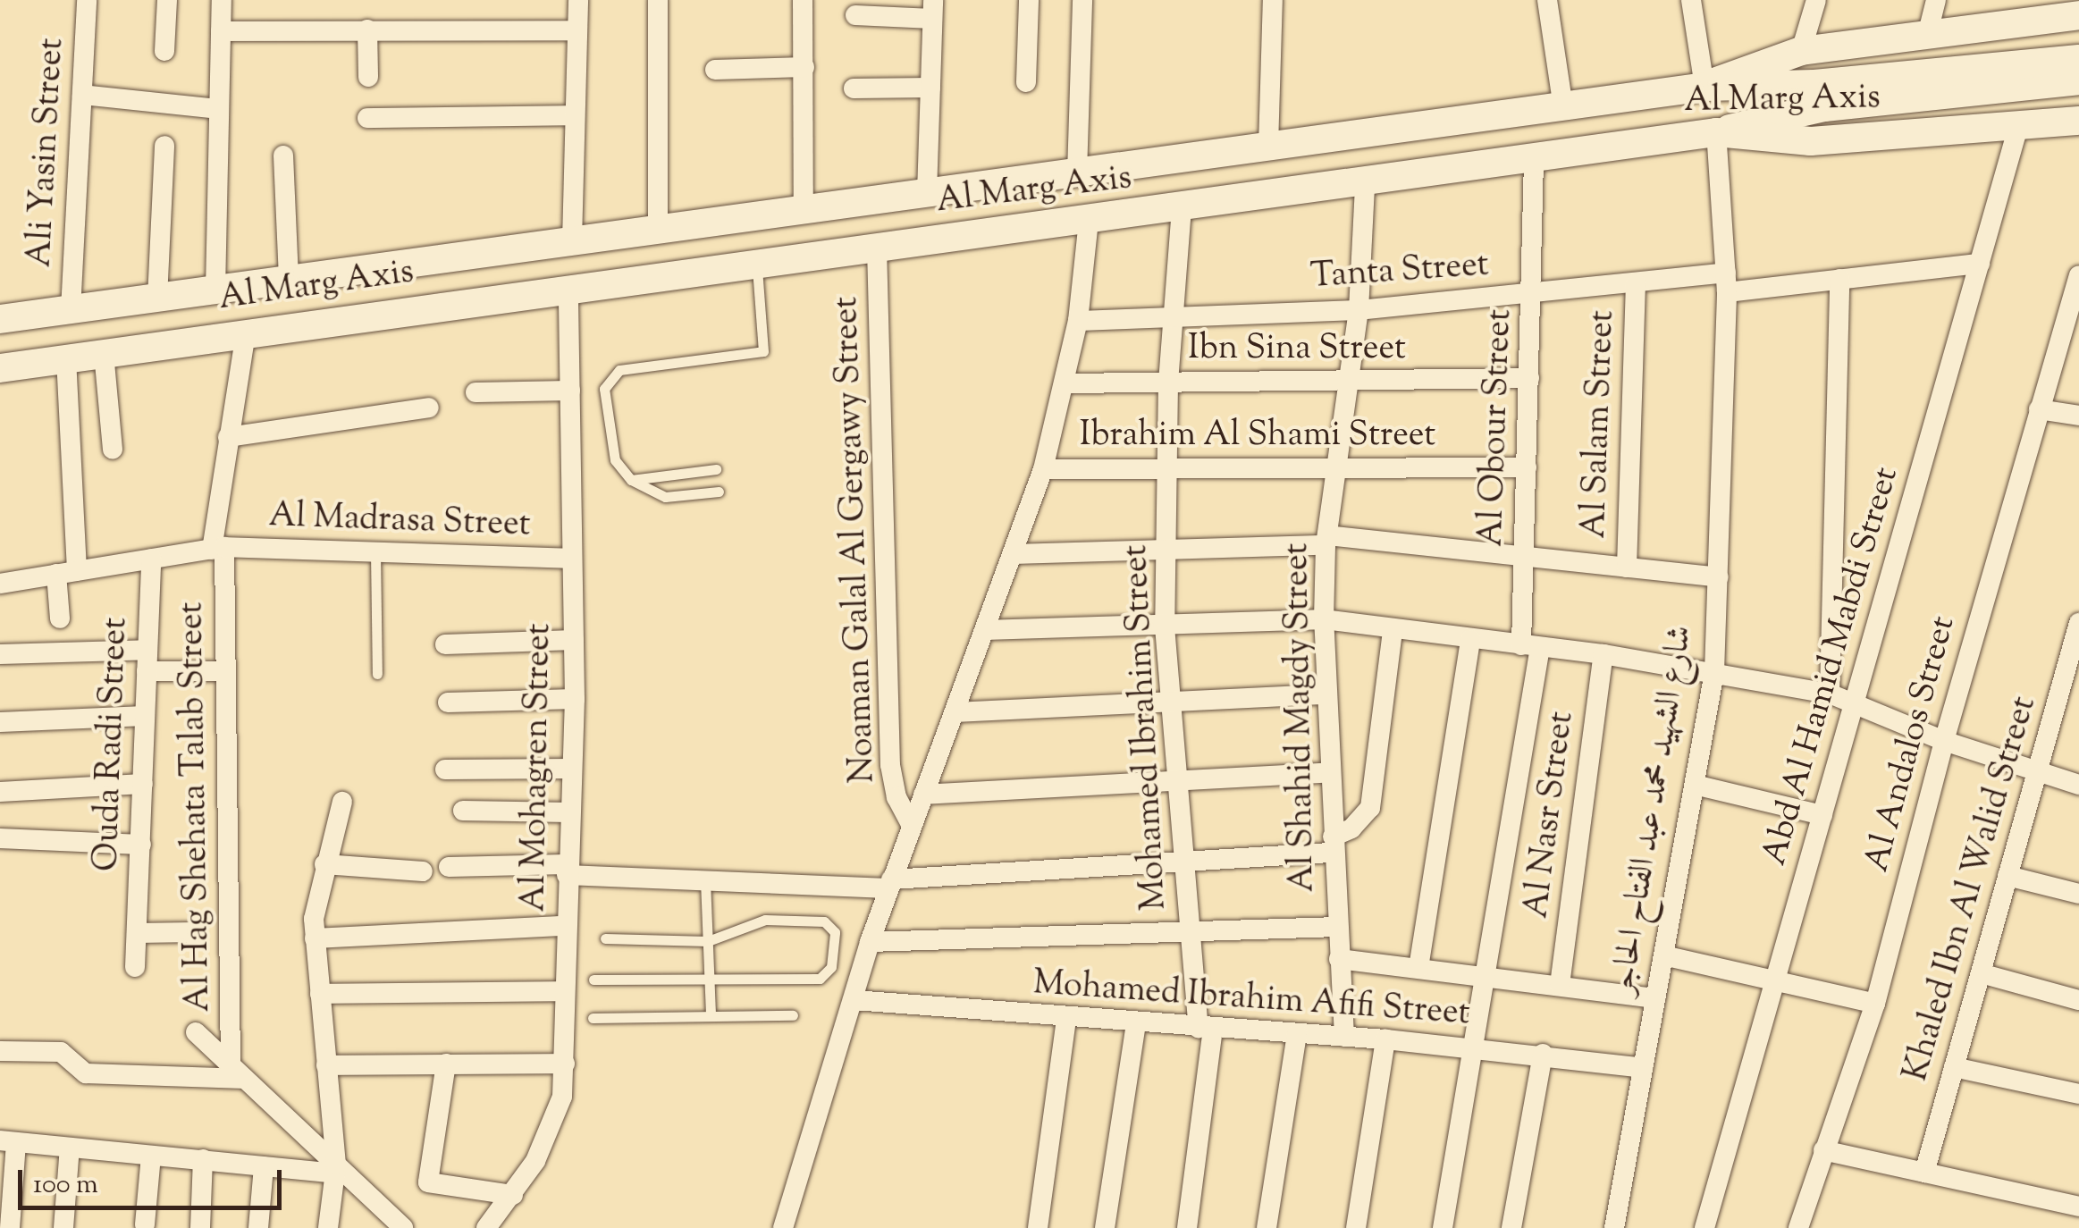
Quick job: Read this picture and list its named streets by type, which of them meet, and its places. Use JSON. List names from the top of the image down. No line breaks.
{"streets":{"main road":["Al Marg Axis"],"street":["Ali Yasin Street","Tanta Street","Ibn Sina Street","Al Salam Street","Al Obour Street","Ibrahim Al Shami Street","Al Madrasa Street","Noaman Galal Al Gergawy Street","Abd Al Hamid Mabdi Street","Al Shahid Magdy Street","Mohamed Ibrahim Street","Ouda Radi Street","Al Andalos Street","Al Mohagren Street","Al Hag Shehata Talab Street","شارع الشهيد محمد عبد الفتاح الحاجر","Al Nasr Street","Khaled Ibn Al Walid Street","Mohamed Ibrahim Afifi Street"]},"crossings":[["Al Marg Axis","Ali Yasin Street"],["Al Marg Axis","Al Obour Street"],["Al Marg Axis","Noaman Galal Al Gergawy Street"],["Al Marg Axis","Abd Al Hamid Mabdi Street"],["Al Marg Axis","Al Shahid Magdy Street"],["Al Marg Axis","Mohamed Ibrahim Street"],["Al Marg Axis","Al Mohagren Street"],["Al Marg Axis","Al Hag Shehata Talab Street"],["Al Marg Axis","شارع الشهيد محمد عبد الفتاح الحاجر"],["Tanta Street","Al Salam Street"],["Tanta Street","Al Obour Street"],["Tanta Street","Noaman Galal Al Gergawy Street"],["Tanta Street","Abd Al Hamid Mabdi Street"],["Tanta Street","Al Shahid Magdy Street"],["Tanta Street","Mohamed Ibrahim Street"],["Tanta Street","شارع الشهيد محمد عبد الفتاح الحاجر"],["Ibn Sina Street","Al Obour Street"],["Ibn Sina Street","Noaman Galal Al Gergawy Street"],["Ibn Sina Street","Al Shahid Magdy Street"],["Ibn Sina Street","Mohamed Ibrahim Street"],["Al Obour Street","Ibrahim Al Shami Street"],["Al Obour Street","Mohamed Ibrahim Afifi Street"],["Ibrahim Al Shami Street","Noaman Galal Al Gergawy Street"],["Ibrahim Al Shami Street","Al Shahid Magdy Street"],["Ibrahim Al Shami Street","Mohamed Ibrahim Street"],["Al Madrasa Street","Ouda Radi Street"],["Al Madrasa Street","Al Mohagren Street"],["Al Madrasa Street","Al Hag Shehata Talab Street"],["Noaman Galal Al Gergawy Street","Mohamed Ibrahim Afifi Street"],["Al Shahid Magdy Street","Mohamed Ibrahim Afifi Street"],["Mohamed Ibrahim Street","Mohamed Ibrahim Afifi Street"],["شارع الشهيد محمد عبد الفتاح الحاجر","Mohamed Ibrahim Afifi Street"]],"scale_bar":"100 m"}
